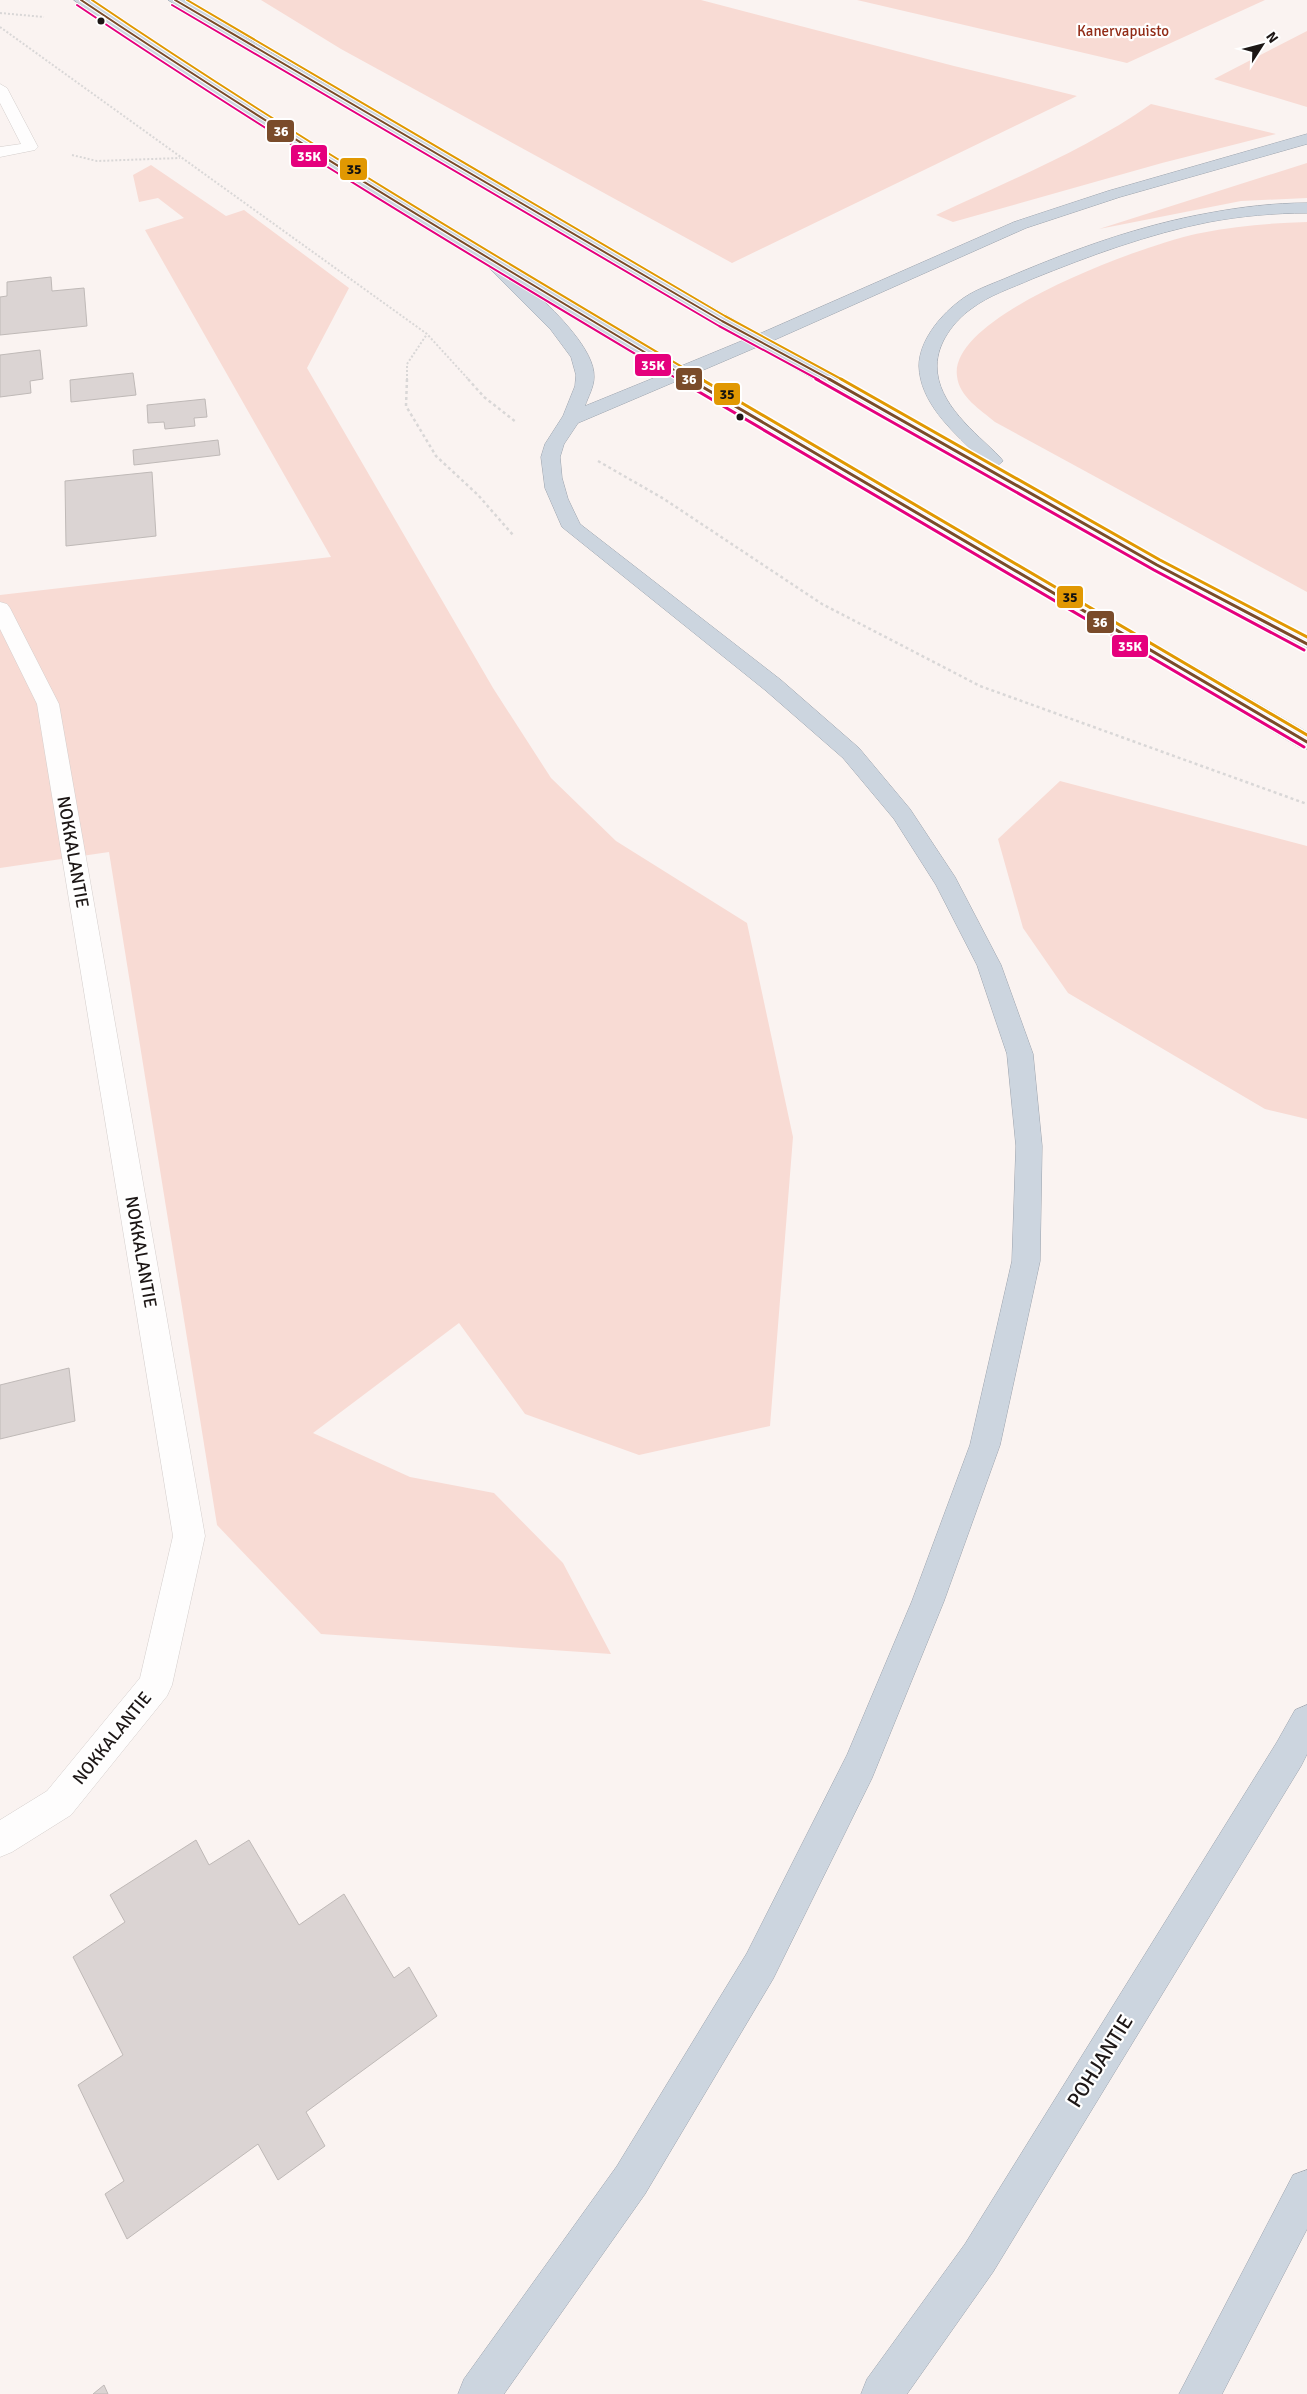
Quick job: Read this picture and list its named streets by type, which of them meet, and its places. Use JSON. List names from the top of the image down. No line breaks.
{"streets":{"highway":["POHJANTIE"],"street":["NOKKALANTIE"]},"parks":["Kanervapuisto"],"lines":["transit line 36","transit line 35","transit line 35K"],"north":"top right"}
